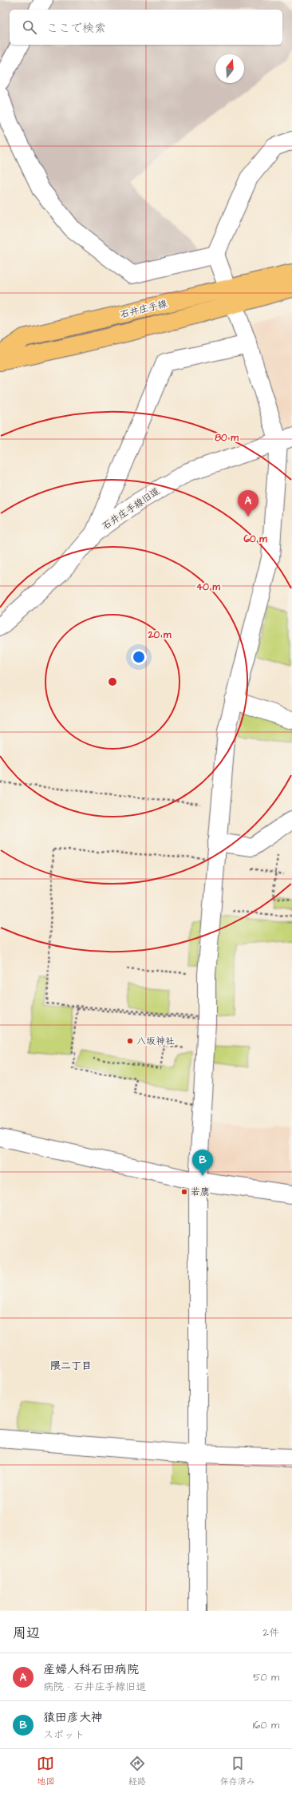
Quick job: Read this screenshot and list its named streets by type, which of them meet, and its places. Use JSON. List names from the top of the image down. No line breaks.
{"streets":{"main road":["石井庄手線"],"street":["石井庄手線旧道"]},"districts":["隈二丁目"],"places":["八坂神社","若鷹"],"north":"top","page":{"search":"ここで検索","pins":["A","B"],"heading":["周辺","2件"],"list":[{"mark":"A","name":"産婦人科石田病院","note":"病院 · 石井庄手線旧道","value":"50 m"},{"mark":"B","name":"猿田彦大神","note":"スポット","value":"160 m"}],"nav":["地図","経路","保存済み"]},"rings":["80 m","60 m","40 m","20 m"]}
